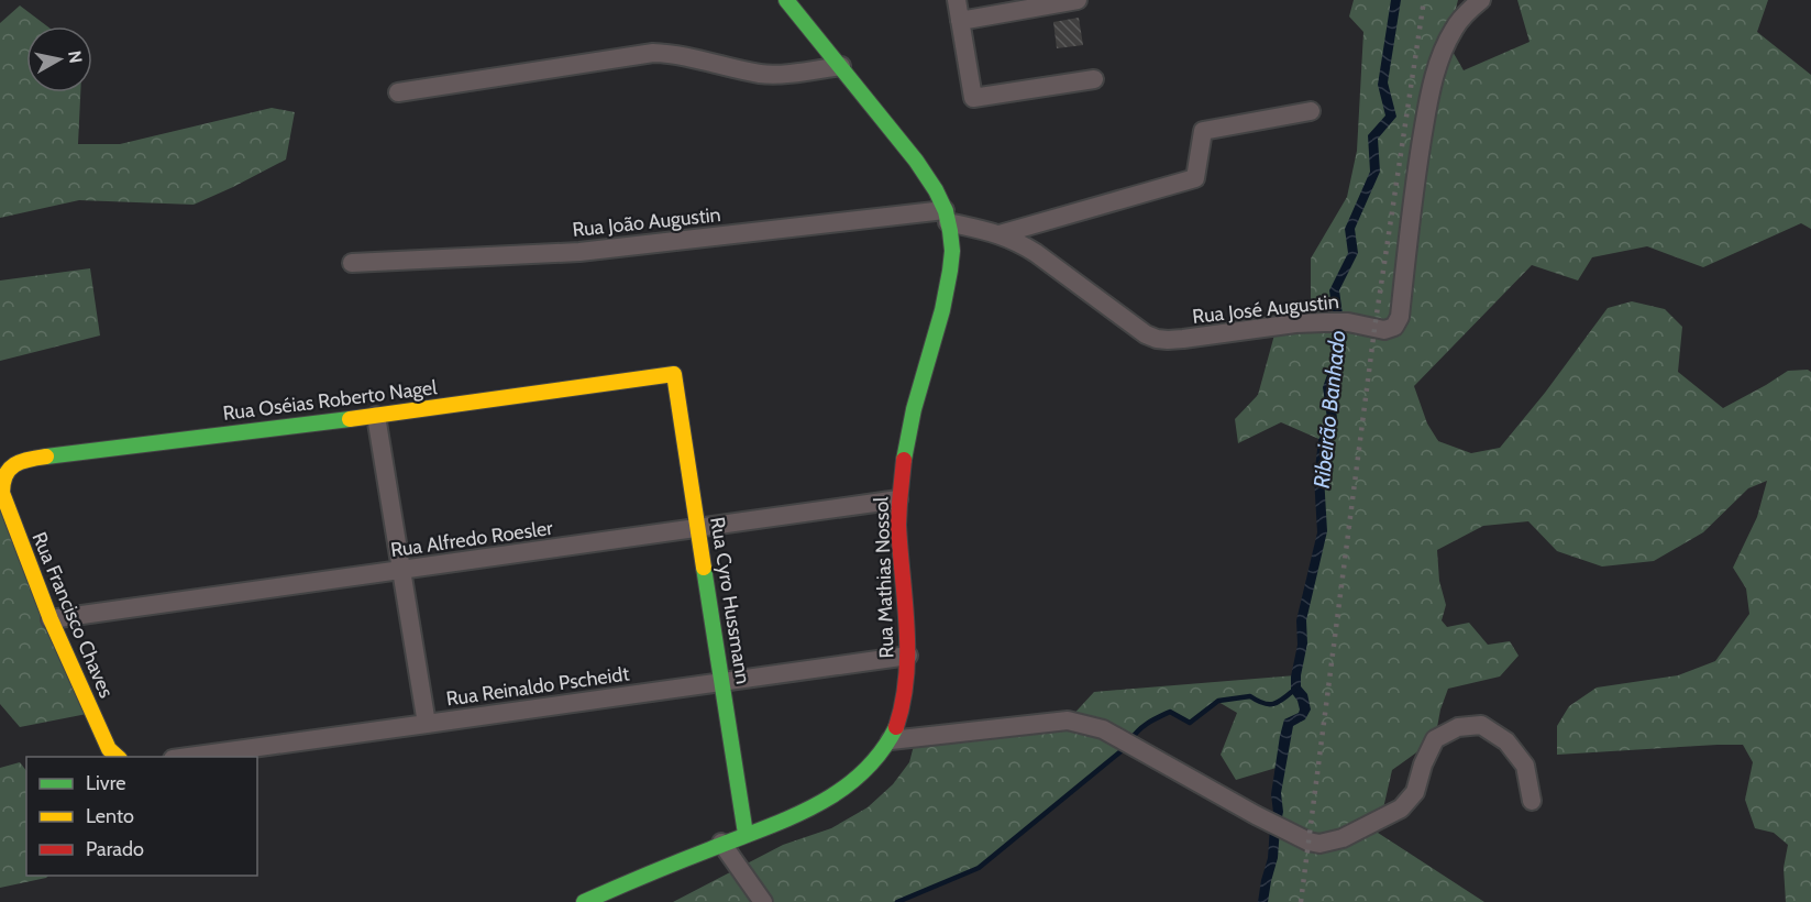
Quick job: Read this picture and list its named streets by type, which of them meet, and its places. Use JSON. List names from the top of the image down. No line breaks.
{"streets":{"street":["Rua João Augustin","Rua José Augustin","Rua Oséias Roberto Nagel","Rua Alfredo Roesler","Rua Mathias Nossol","Rua Cyro Hussmann","Rua Francisco Chaves","Rua Reinaldo Pscheidt"]},"crossings":[["Rua João Augustin","Rua José Augustin"],["Rua João Augustin","Rua Mathias Nossol"],["Rua José Augustin","Rua Mathias Nossol"],["Rua Oséias Roberto Nagel","Rua Cyro Hussmann"],["Rua Oséias Roberto Nagel","Rua Francisco Chaves"],["Rua Alfredo Roesler","Rua Mathias Nossol"],["Rua Alfredo Roesler","Rua Cyro Hussmann"],["Rua Alfredo Roesler","Rua Francisco Chaves"],["Rua Mathias Nossol","Rua Cyro Hussmann"],["Rua Mathias Nossol","Rua Reinaldo Pscheidt"],["Rua Cyro Hussmann","Rua Reinaldo Pscheidt"]],"water":["Ribeirão Banhado"],"legend":["Livre","Lento","Parado"],"north":"right"}
